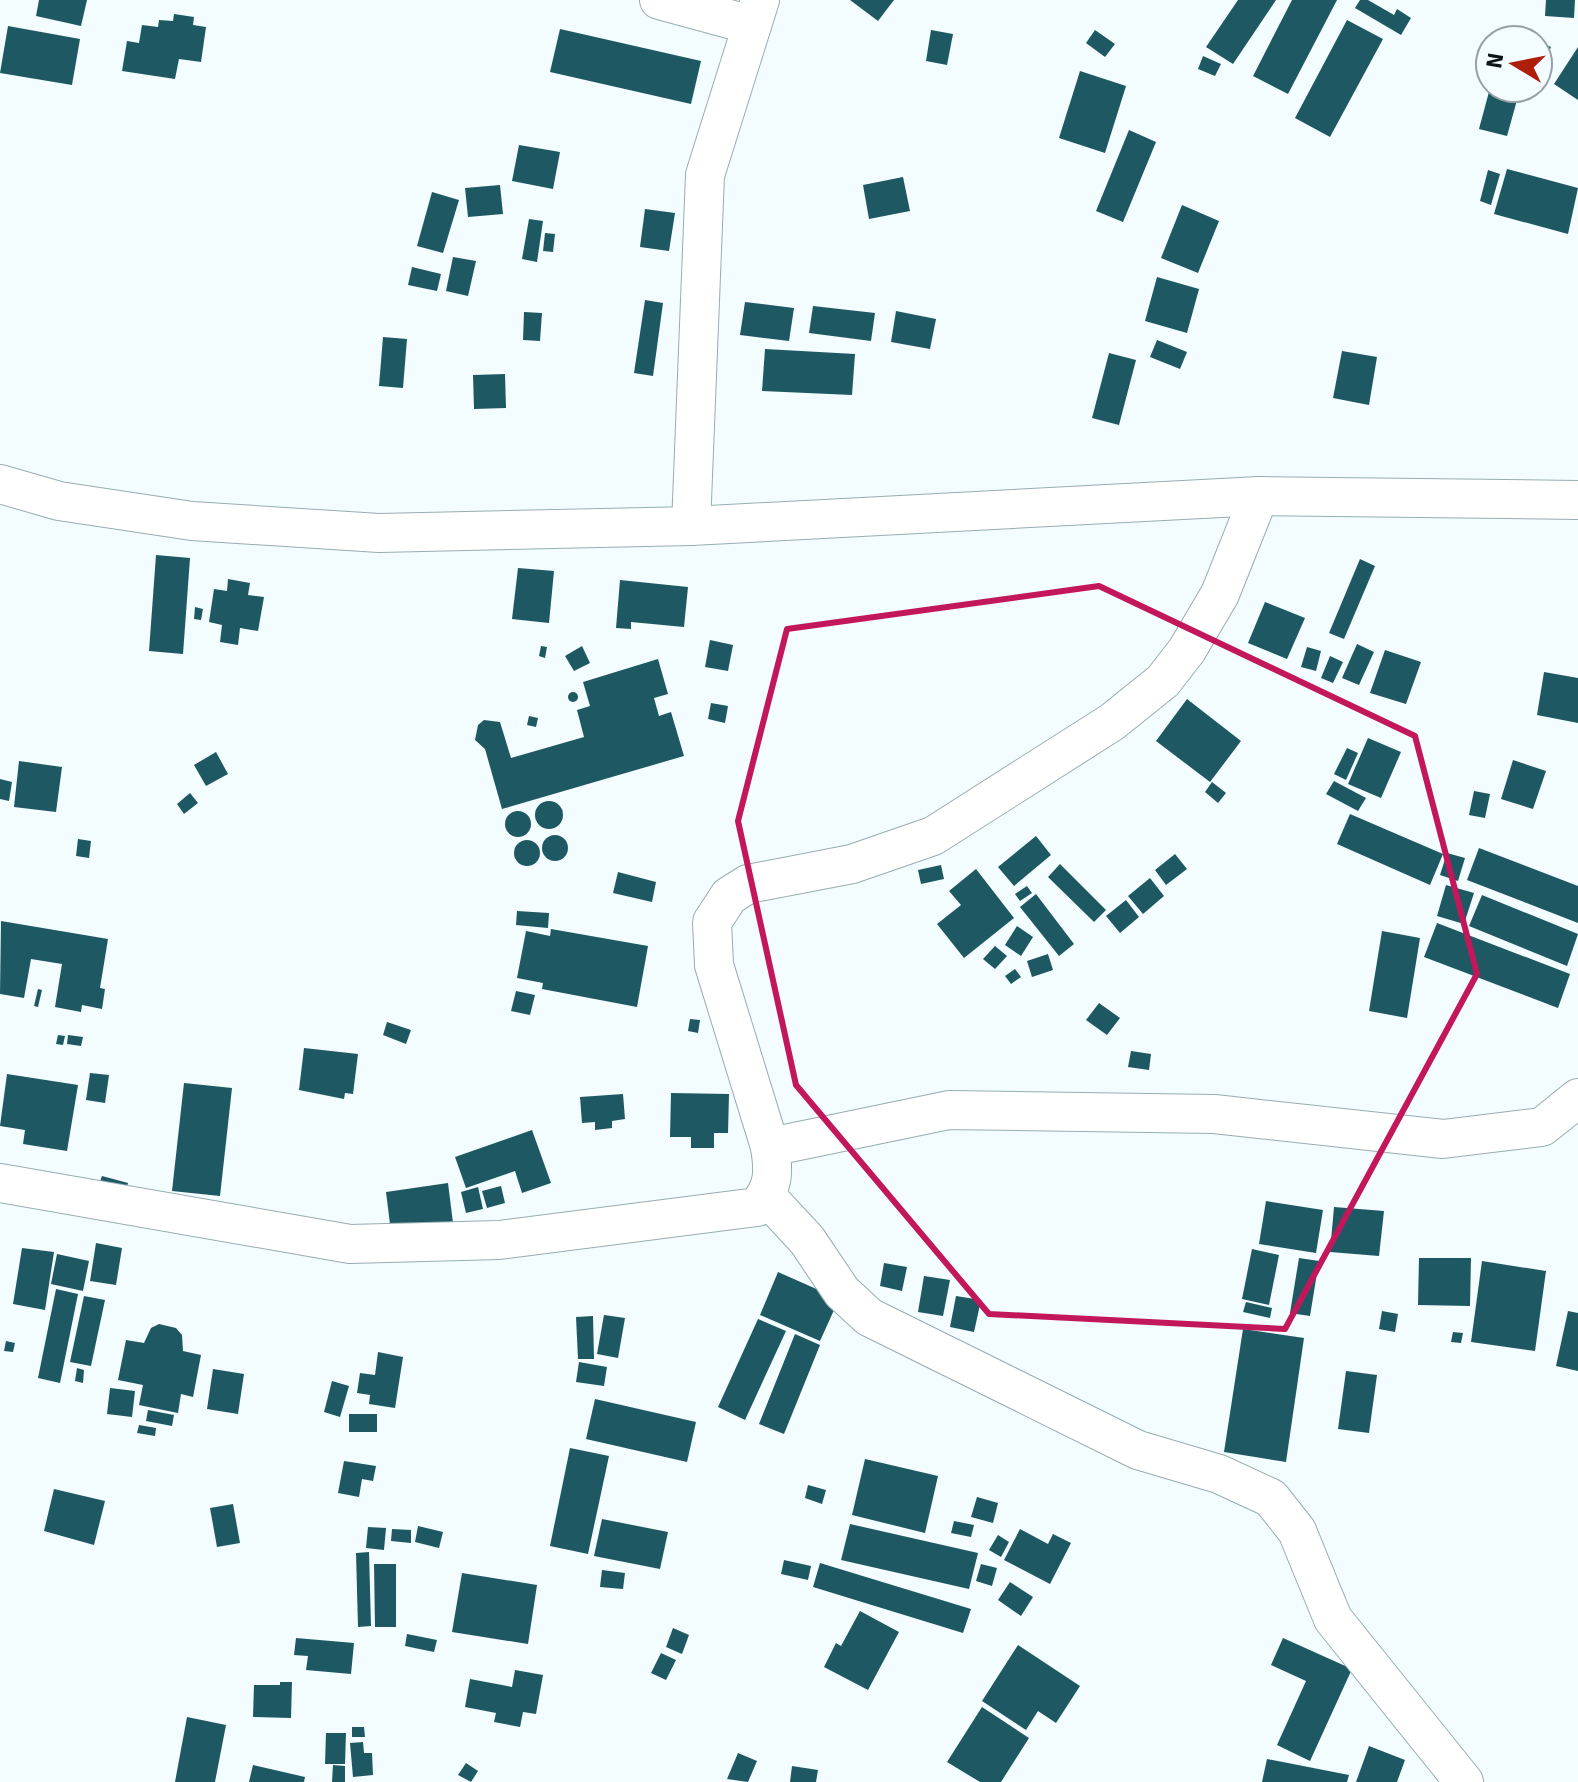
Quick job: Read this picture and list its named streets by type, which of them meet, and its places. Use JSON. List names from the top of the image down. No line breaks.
{"north":"left"}
